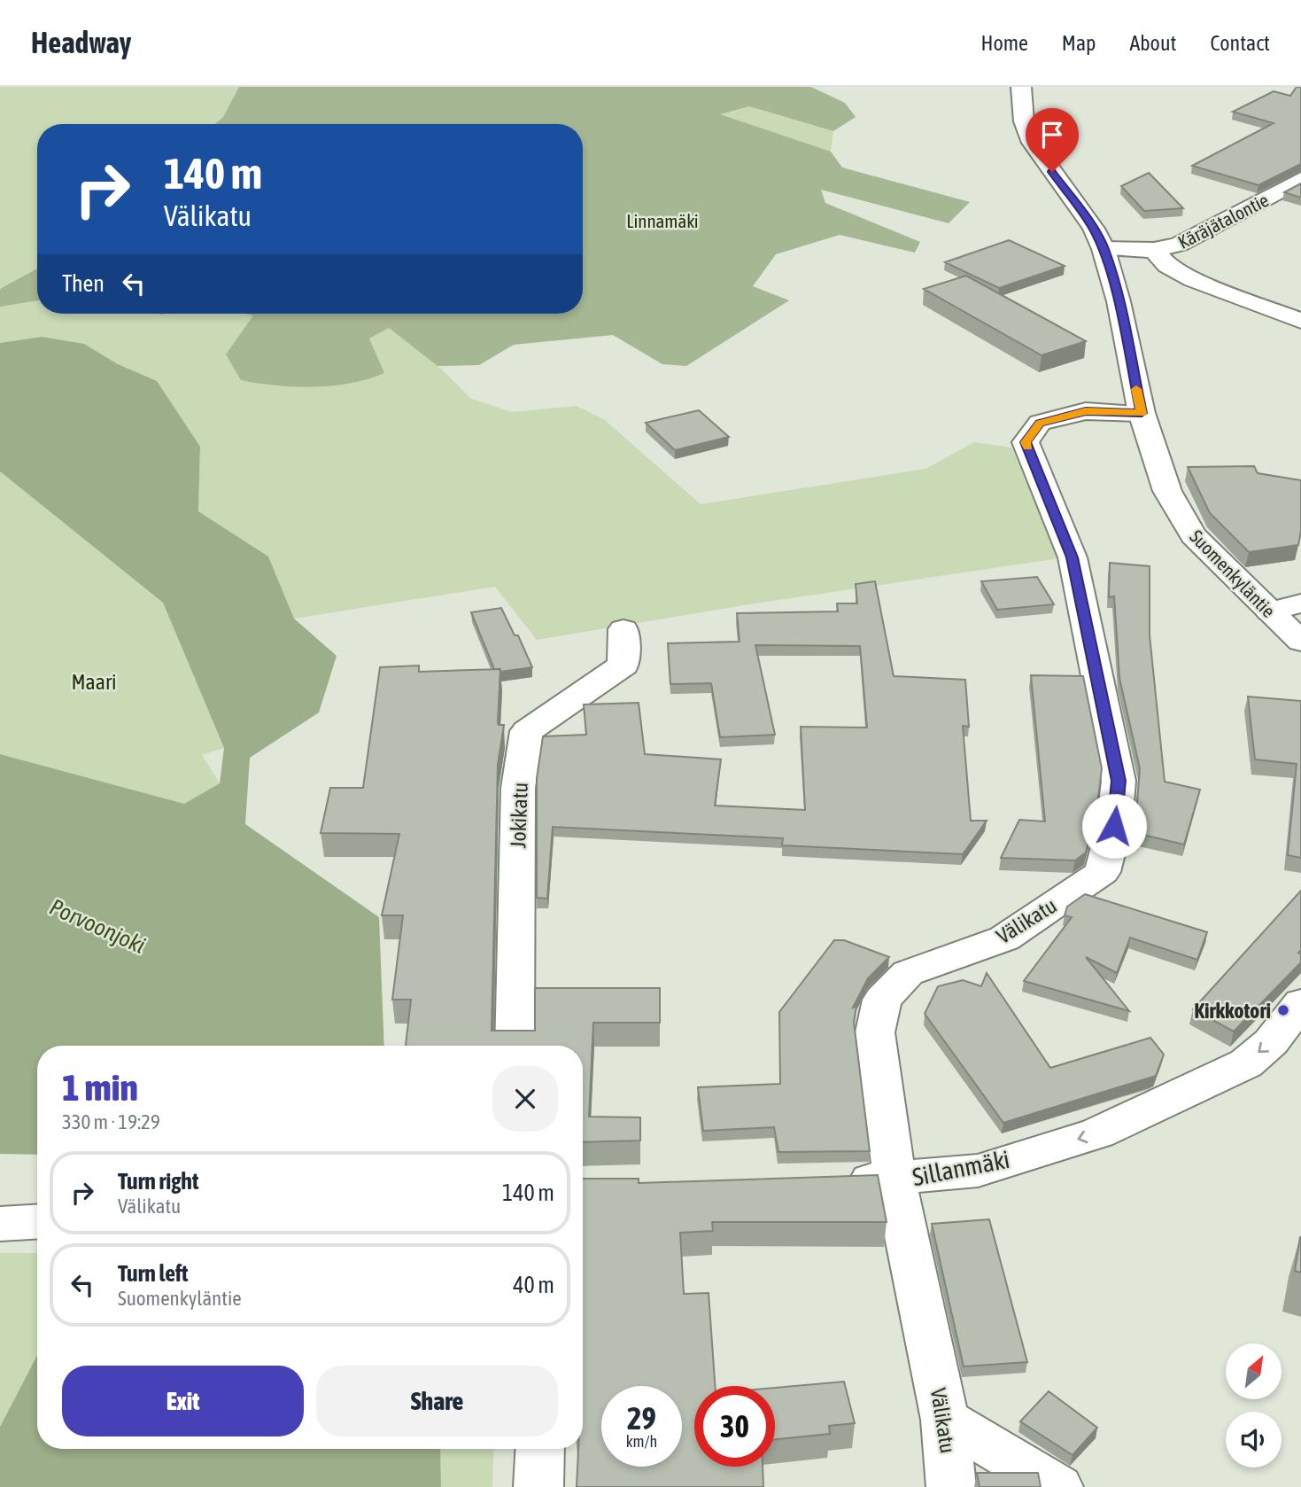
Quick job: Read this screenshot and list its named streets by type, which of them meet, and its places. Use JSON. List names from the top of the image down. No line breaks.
{"streets":{"street":["Käräjätalontie","Suomenkyläntie","Jokikatu","Välikatu","Sillanmäki"]},"crossings":[["Käräjätalontie","Suomenkyläntie"],["Suomenkyläntie","Välikatu"],["Välikatu","Sillanmäki"]],"one_way":["Sillanmäki"],"water":["Porvoonjoki"],"parks":["Linnamäki","Maari"],"places":["Kirkkotori"],"north":"top right","page":{"header":"Headway","nav":["Home","Map","About","Contact"],"turn":["140 m","Välikatu"],"then":"Then","heading":["1 min","330 m · 19:29"],"list":[{"name":"Turn right","note":"Välikatu","value":"140 m"},{"name":"Turn left","note":"Suomenkyläntie","value":"40 m"}],"buttons":["Exit","Share"],"speed":"29 km/h","limit":"30"}}
